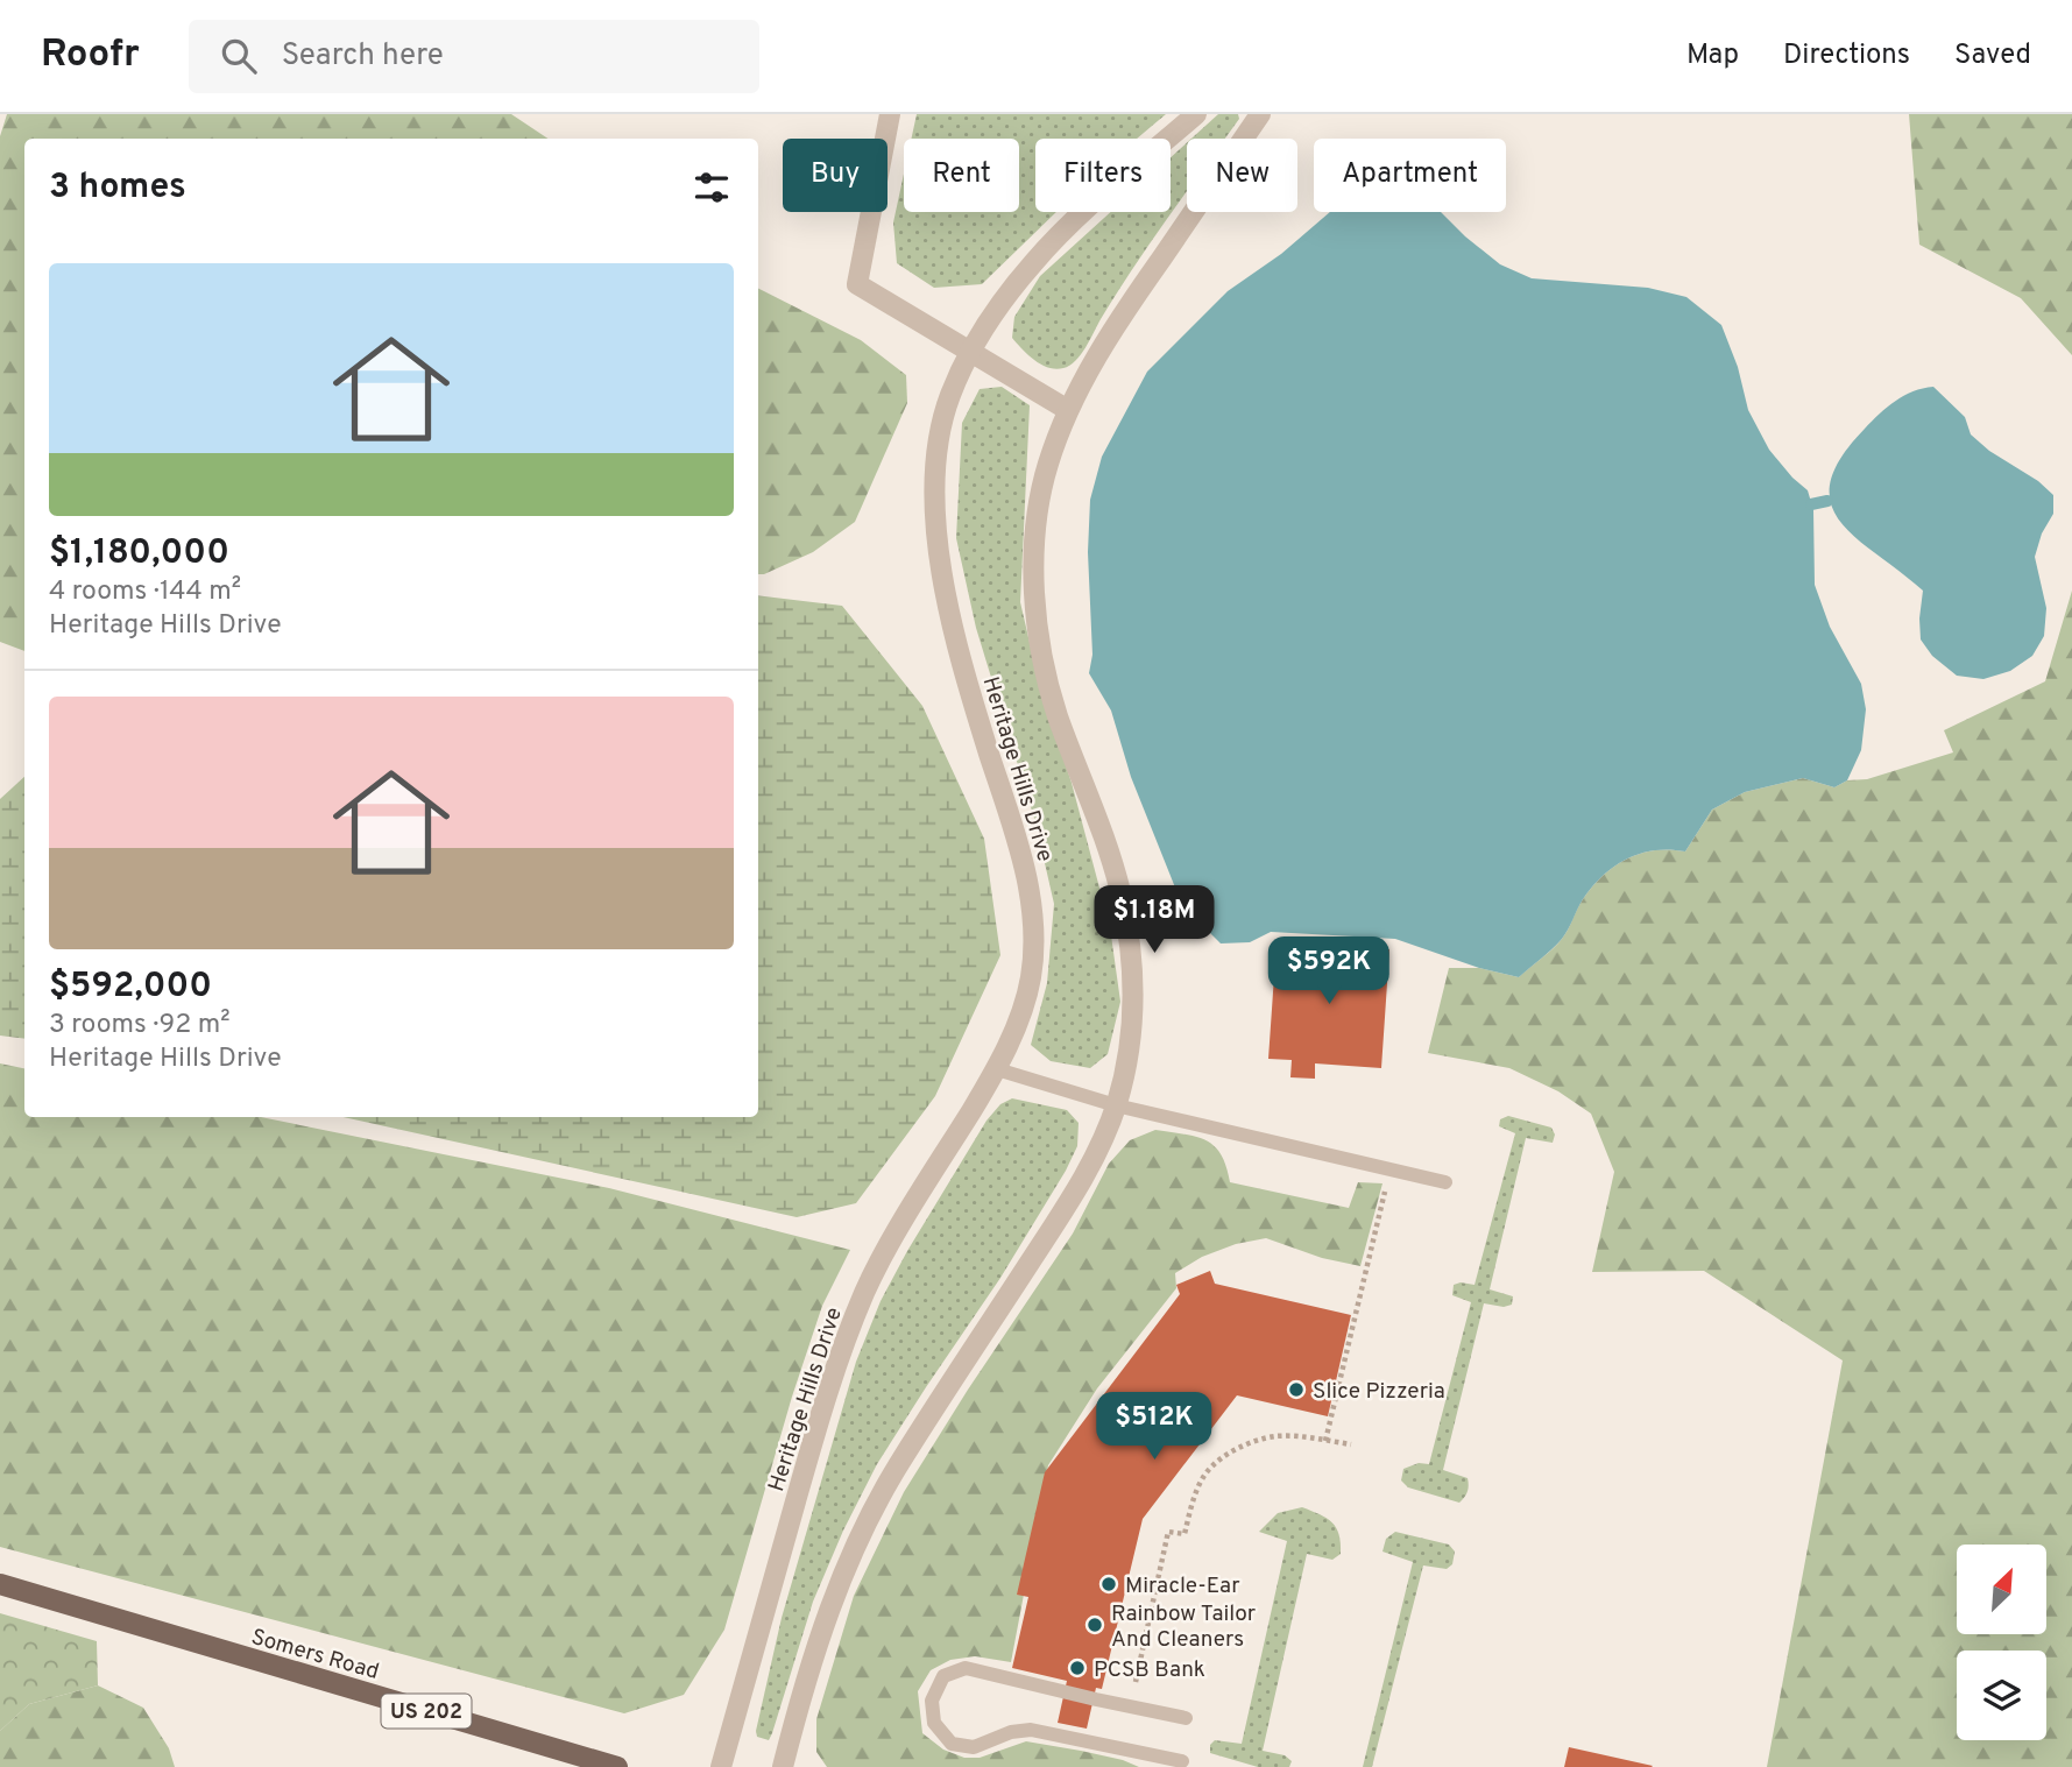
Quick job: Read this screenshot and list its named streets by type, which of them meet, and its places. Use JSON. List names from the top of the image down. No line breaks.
{"streets":{"main road":["Somers Road","US 202"],"street":["Heritage Hills Drive"]},"places":["Slice Pizzeria","Miracle-Ear","Rainbow Tailor And Cleaners","PCSB Bank"],"north":"top right","page":{"header":"Roofr","search":"Search here","nav":["Map","Directions","Saved"],"chip":["Buy","Rent","Filters","New","Apartment"],"heading":"3 homes","list":[{"name":"$1,180,000","note":"4 rooms · 144 m² · Heritage Hills Drive"},{"name":"$592,000","note":"3 rooms · 92 m² · Heritage Hills Drive"}],"price":["$1.18M","$592K","$512K"]}}
